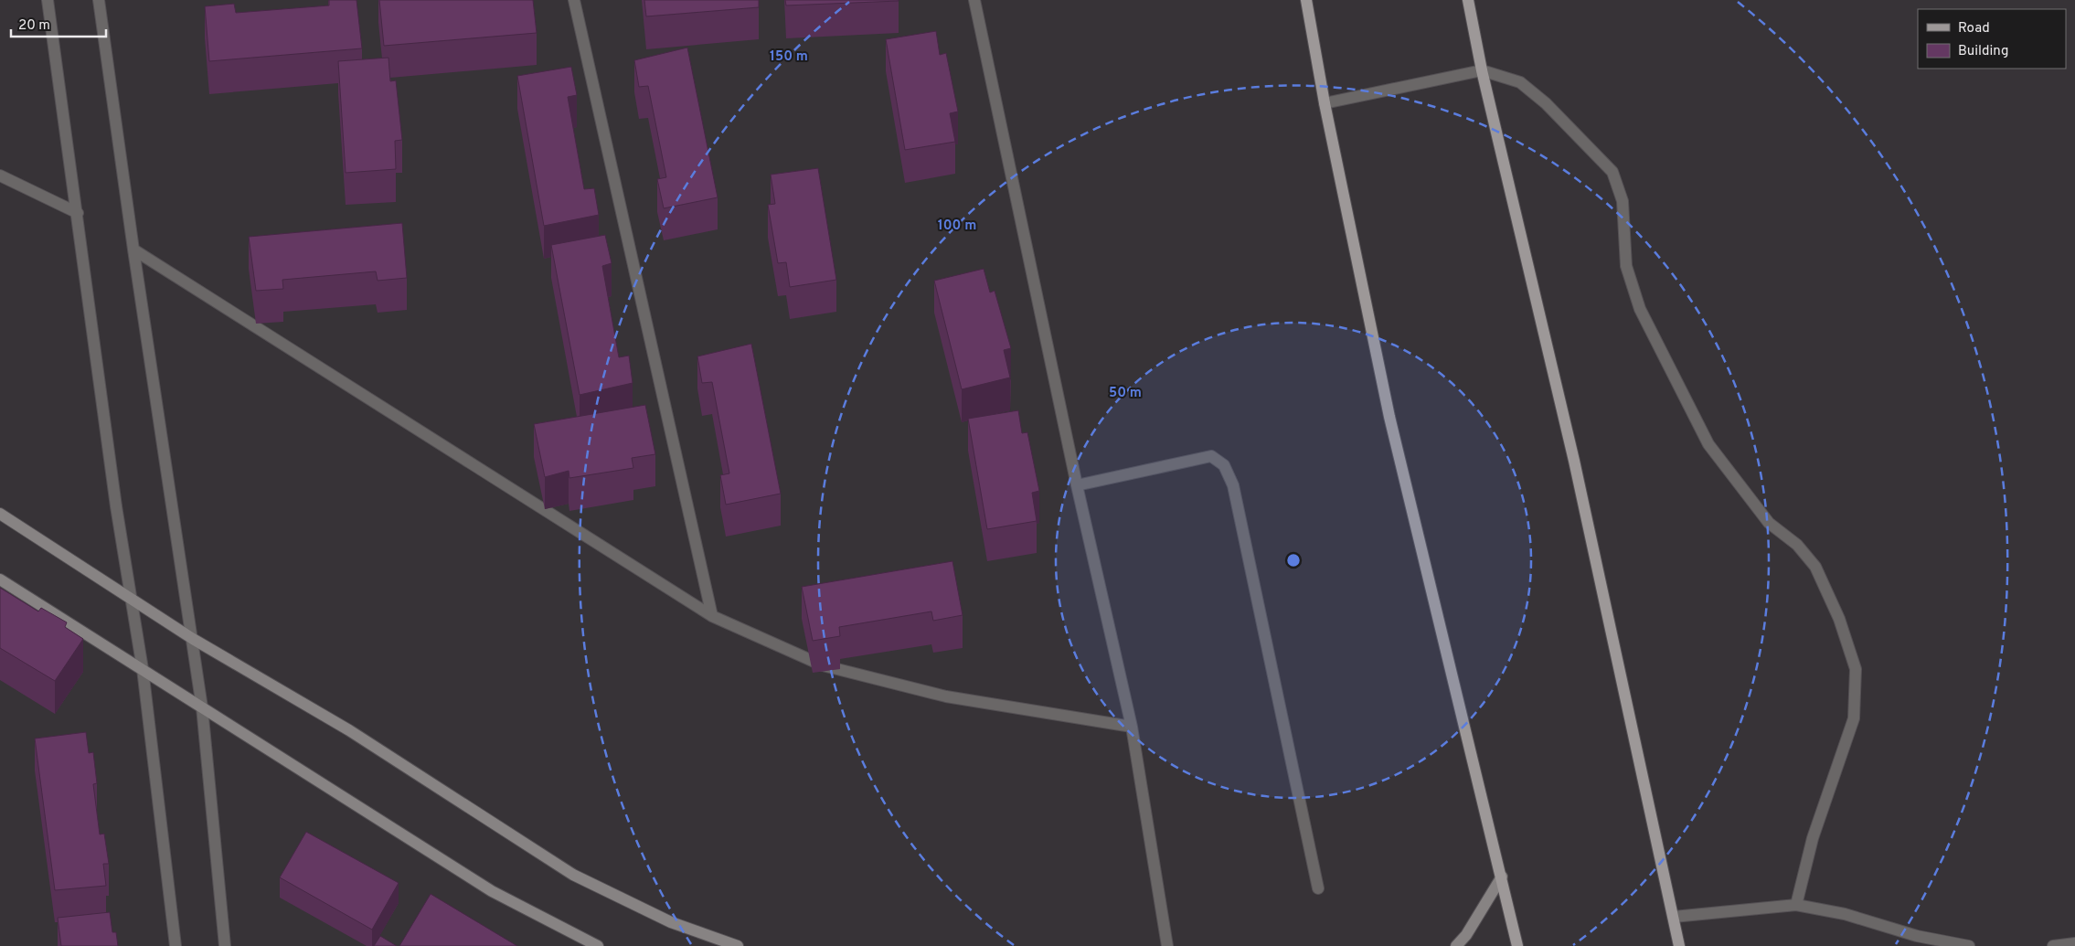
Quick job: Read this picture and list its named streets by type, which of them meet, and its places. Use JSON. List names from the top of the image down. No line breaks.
{"legend":["Road","Building"],"scale_bar":"20 m","rings":["150 m","100 m","50 m"]}
